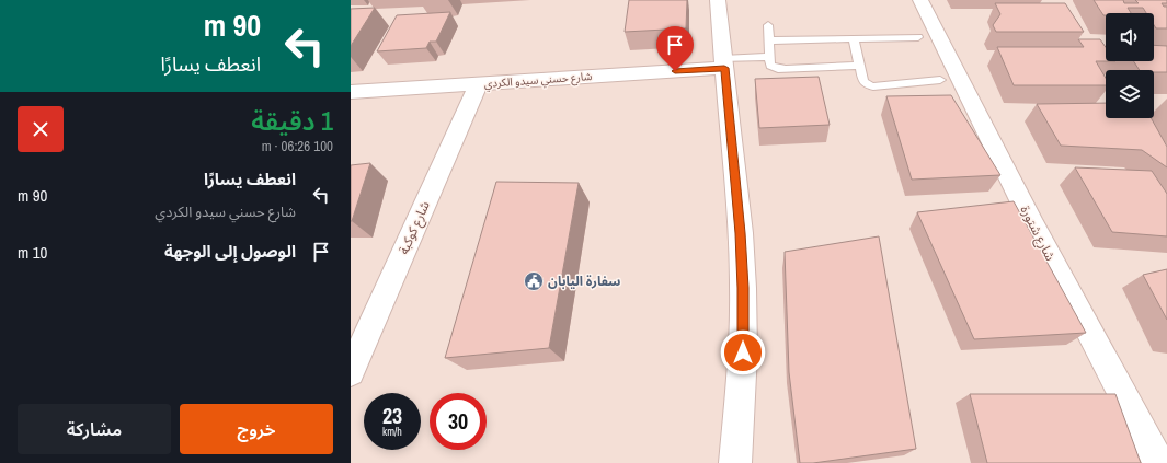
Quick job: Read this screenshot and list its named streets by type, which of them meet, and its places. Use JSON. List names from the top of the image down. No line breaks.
{"streets":{"street":["شارع حسني سيدو الكردي","شارع كوكبة","شارع شتورة"]},"crossings":[["شارع حسني سيدو الكردي","شارع كوكبة"]],"places":{"public building":["سفارة اليابان"]},"page":{"turn":["90 m","انعطف يسارًا"],"heading":["1 دقيقة","100 m · 06:26"],"list":[{"name":"انعطف يسارًا","note":"شارع حسني سيدو الكردي","value":"90 m"},{"name":"الوصول إلى الوجهة","value":"10 m"}],"speed":"23 km/h","limit":"30","buttons":["خروج","مشاركة"]}}
